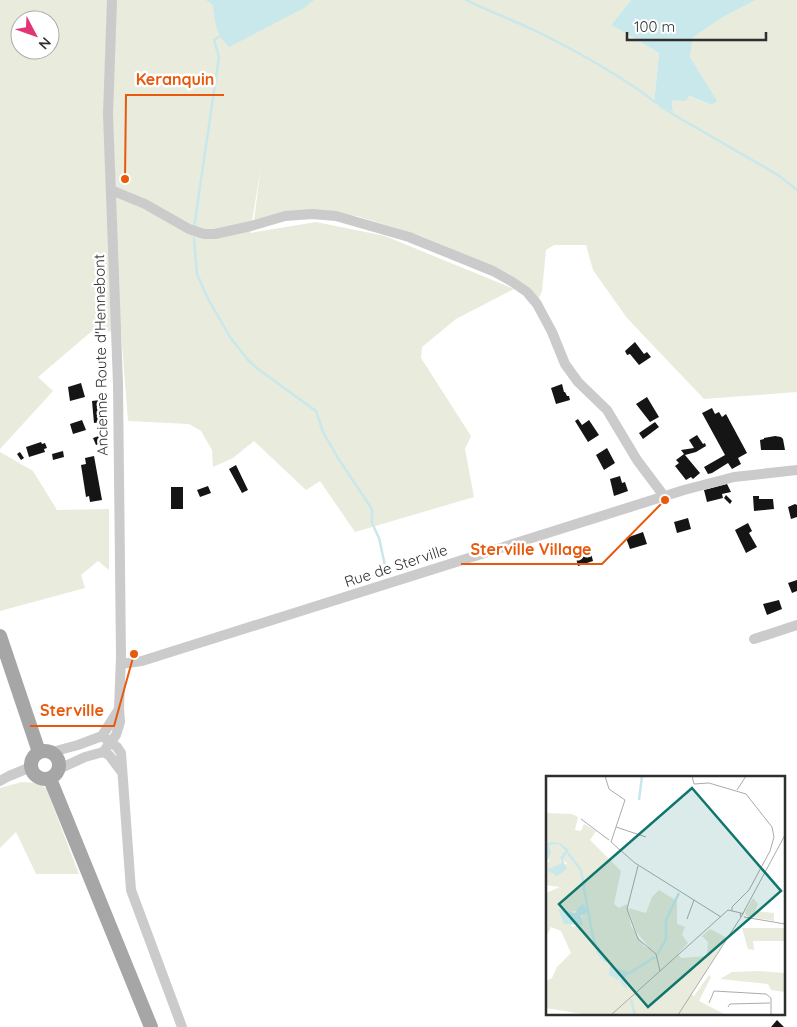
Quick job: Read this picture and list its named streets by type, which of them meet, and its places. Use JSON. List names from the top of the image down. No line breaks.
{"streets":{"street":["Ancienne Route d'Hennebont","Rue de Sterville"]},"crossings":[["Ancienne Route d'Hennebont","Rue de Sterville"]],"places":["Keranquin","Sterville Village","Sterville"],"scale_bar":"100 m","north":"bottom right"}
